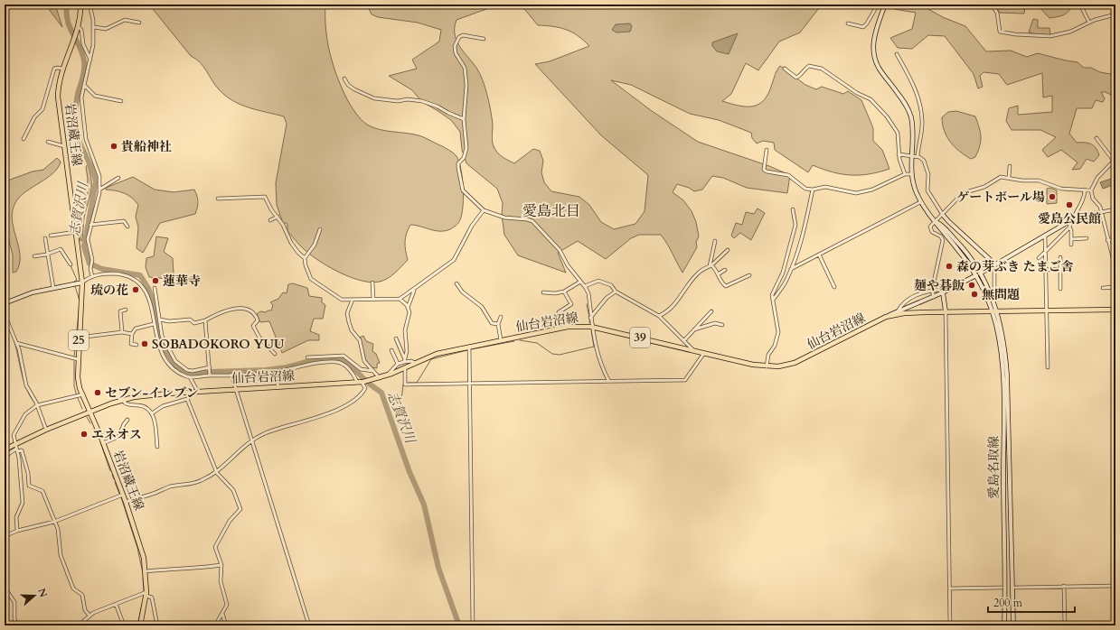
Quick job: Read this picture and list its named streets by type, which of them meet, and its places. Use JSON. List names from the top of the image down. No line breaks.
{"streets":{"main road":["岩沼蔵王線","仙台岩沼線","39","25"],"street":["愛島名取線"]},"crossings":[["岩沼蔵王線","仙台岩沼線"],["仙台岩沼線","愛島名取線"]],"districts":["愛島北目"],"water":["志賀沢川"],"places":["貴船神社","ゲートボール場","愛島公民館","森の芽ぶき たまご舎","蓮華寺","麺や碁飯","琉の花","無問題","SOBADOKORO YUU","セブン-イレブン","エネオス"],"scale_bar":"200 m","north":"right"}
